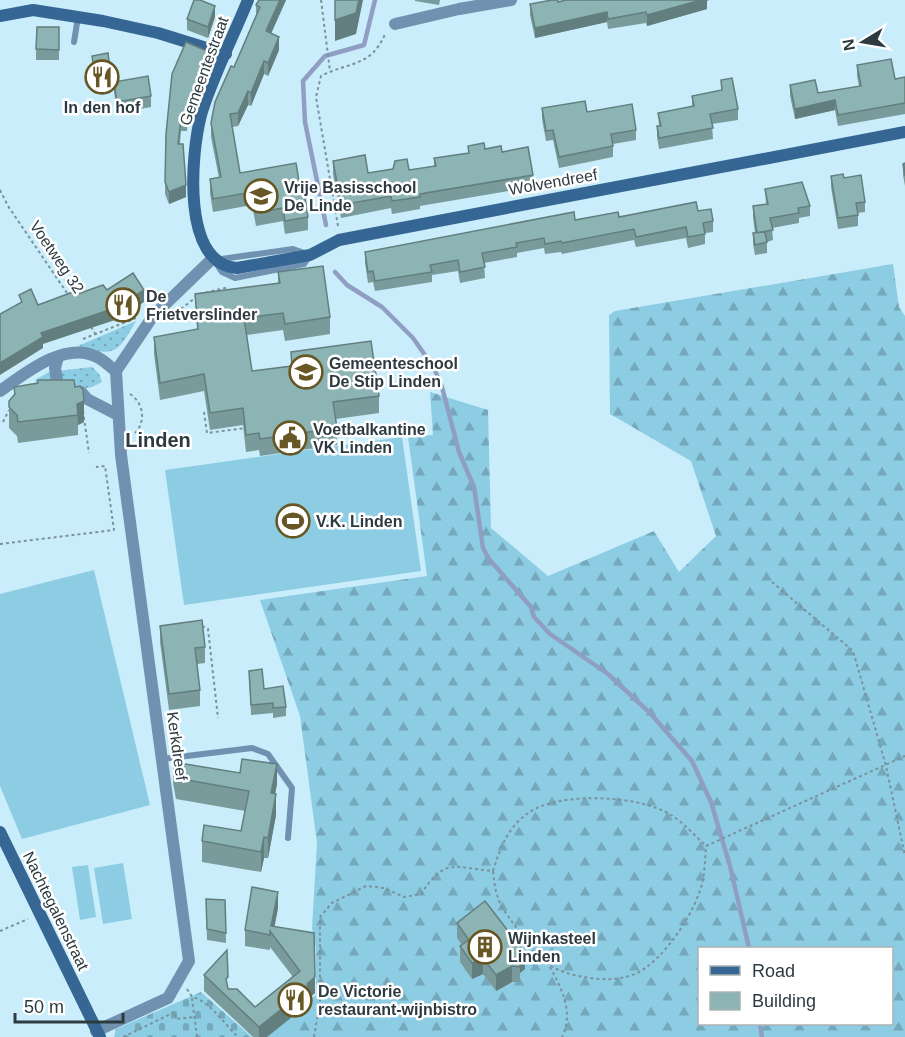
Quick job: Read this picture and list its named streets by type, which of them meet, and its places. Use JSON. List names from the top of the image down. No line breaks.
{"streets":{"street":["Gemeentestraat","Wolvendreef","Kerkdreef","Nachtegalenstraat"],"path":["Voetweg 32"]},"crossings":[["Gemeentestraat","Wolvendreef"],["Kerkdreef","Nachtegalenstraat"]],"districts":["Linden"],"places":{"restaurant":["In den hof","De Frietverslinder","De Victorie restaurant-wijnbistro"],"school or university":["Vrije Basisschool De Linde","Gemeenteschool De Stip Linden"],"public building":["Voetbalkantine VK Linden"],"sports":["V.K. Linden"],"building":["Wijnkasteel Linden"]},"legend":["Road","Building"],"scale_bar":"50 m","north":"left"}
